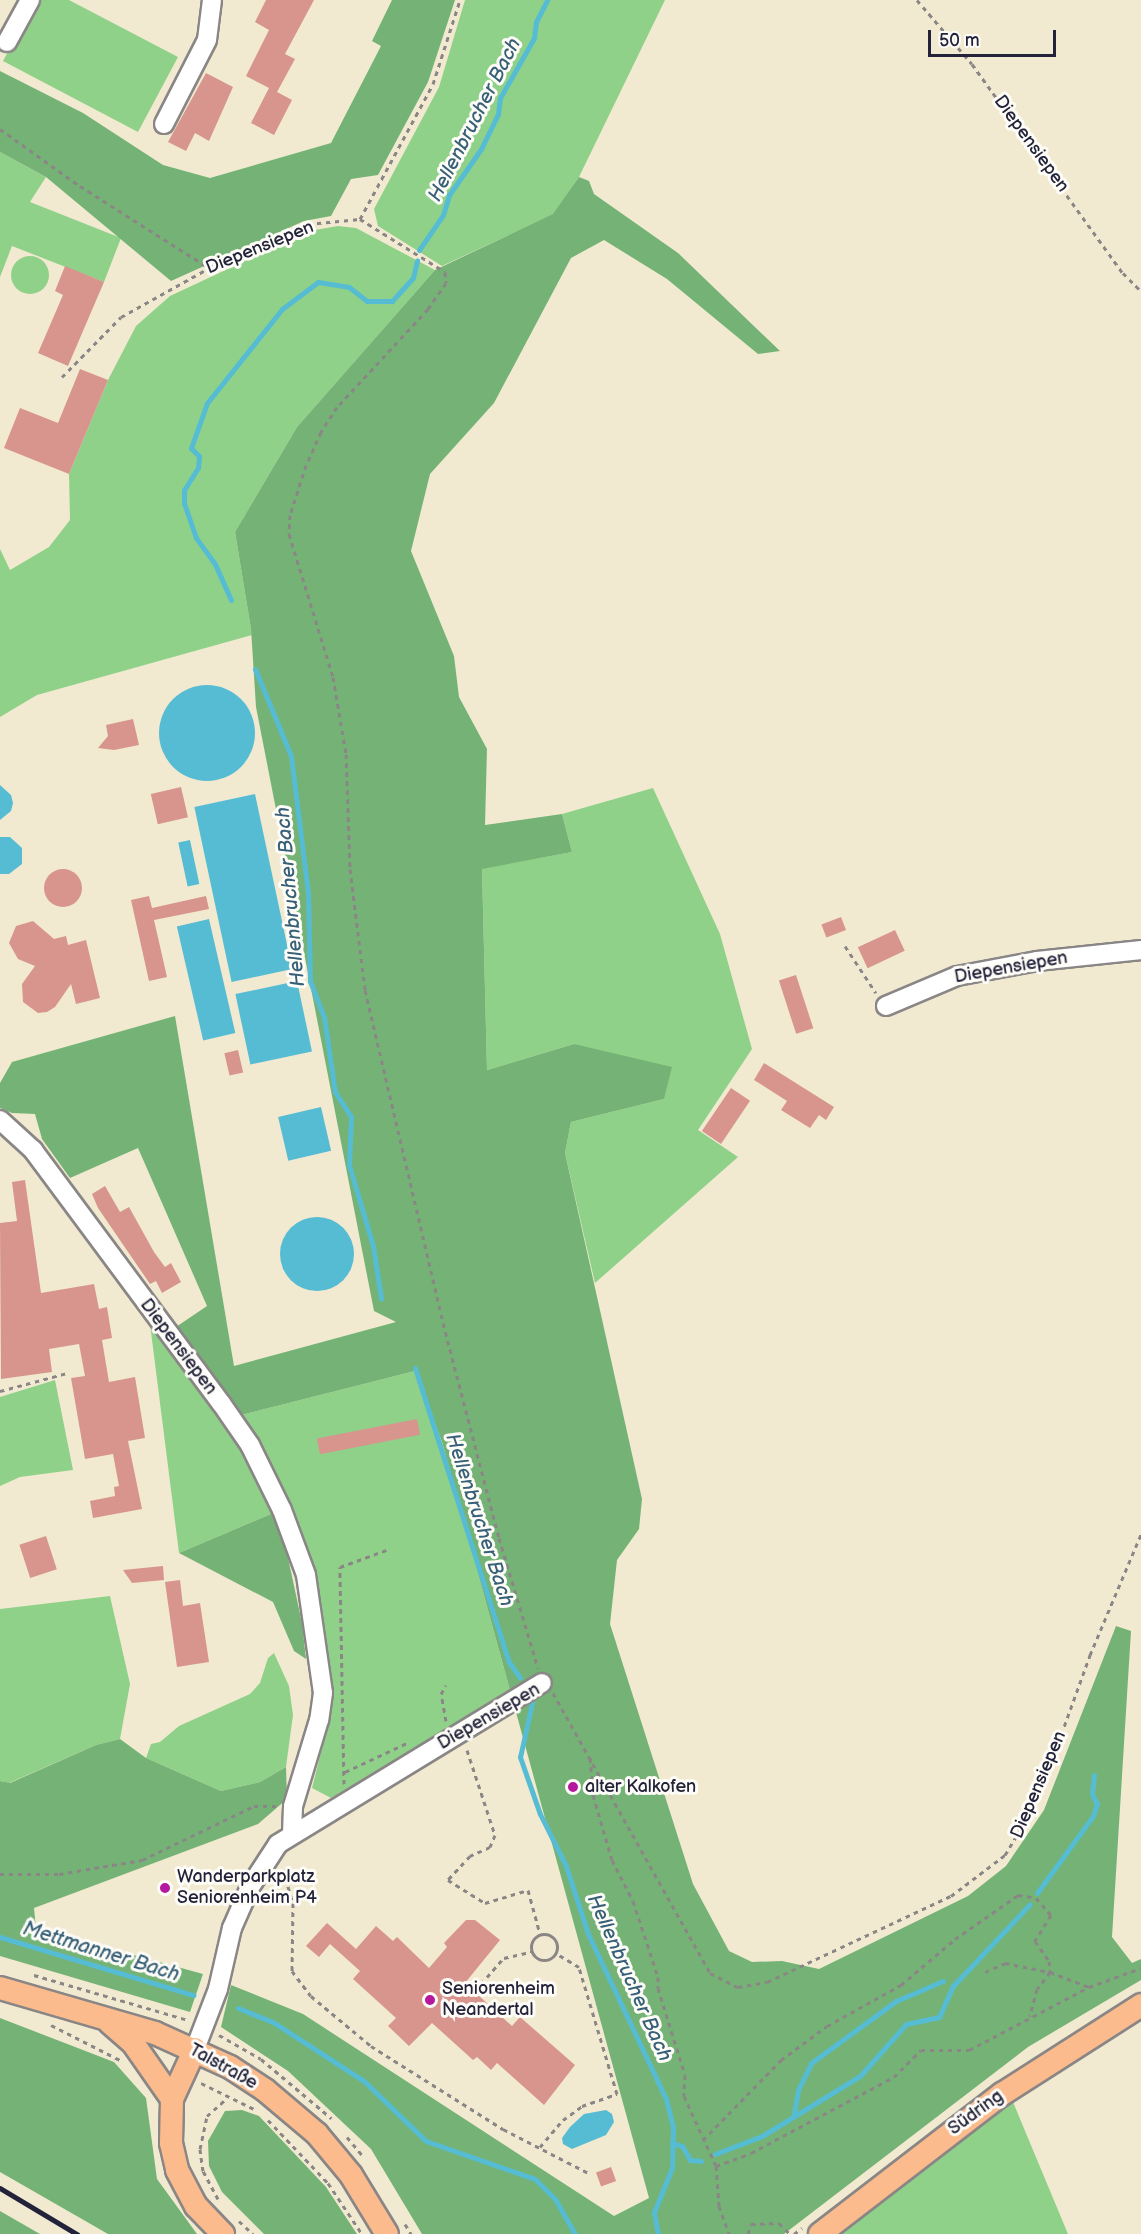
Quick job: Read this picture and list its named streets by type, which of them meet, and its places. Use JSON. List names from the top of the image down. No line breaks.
{"streets":{"main road":["Talstraße","Südring"],"street":["Diepensiepen"]},"crossings":[["Diepensiepen","Talstraße"]],"water":["Hellenbrucher Bach","Mettmanner Bach"],"places":["alter Kalkofen","Wanderparkplatz Seniorenheim P4","Seniorenheim Neandertal"],"scale_bar":"50 m"}
